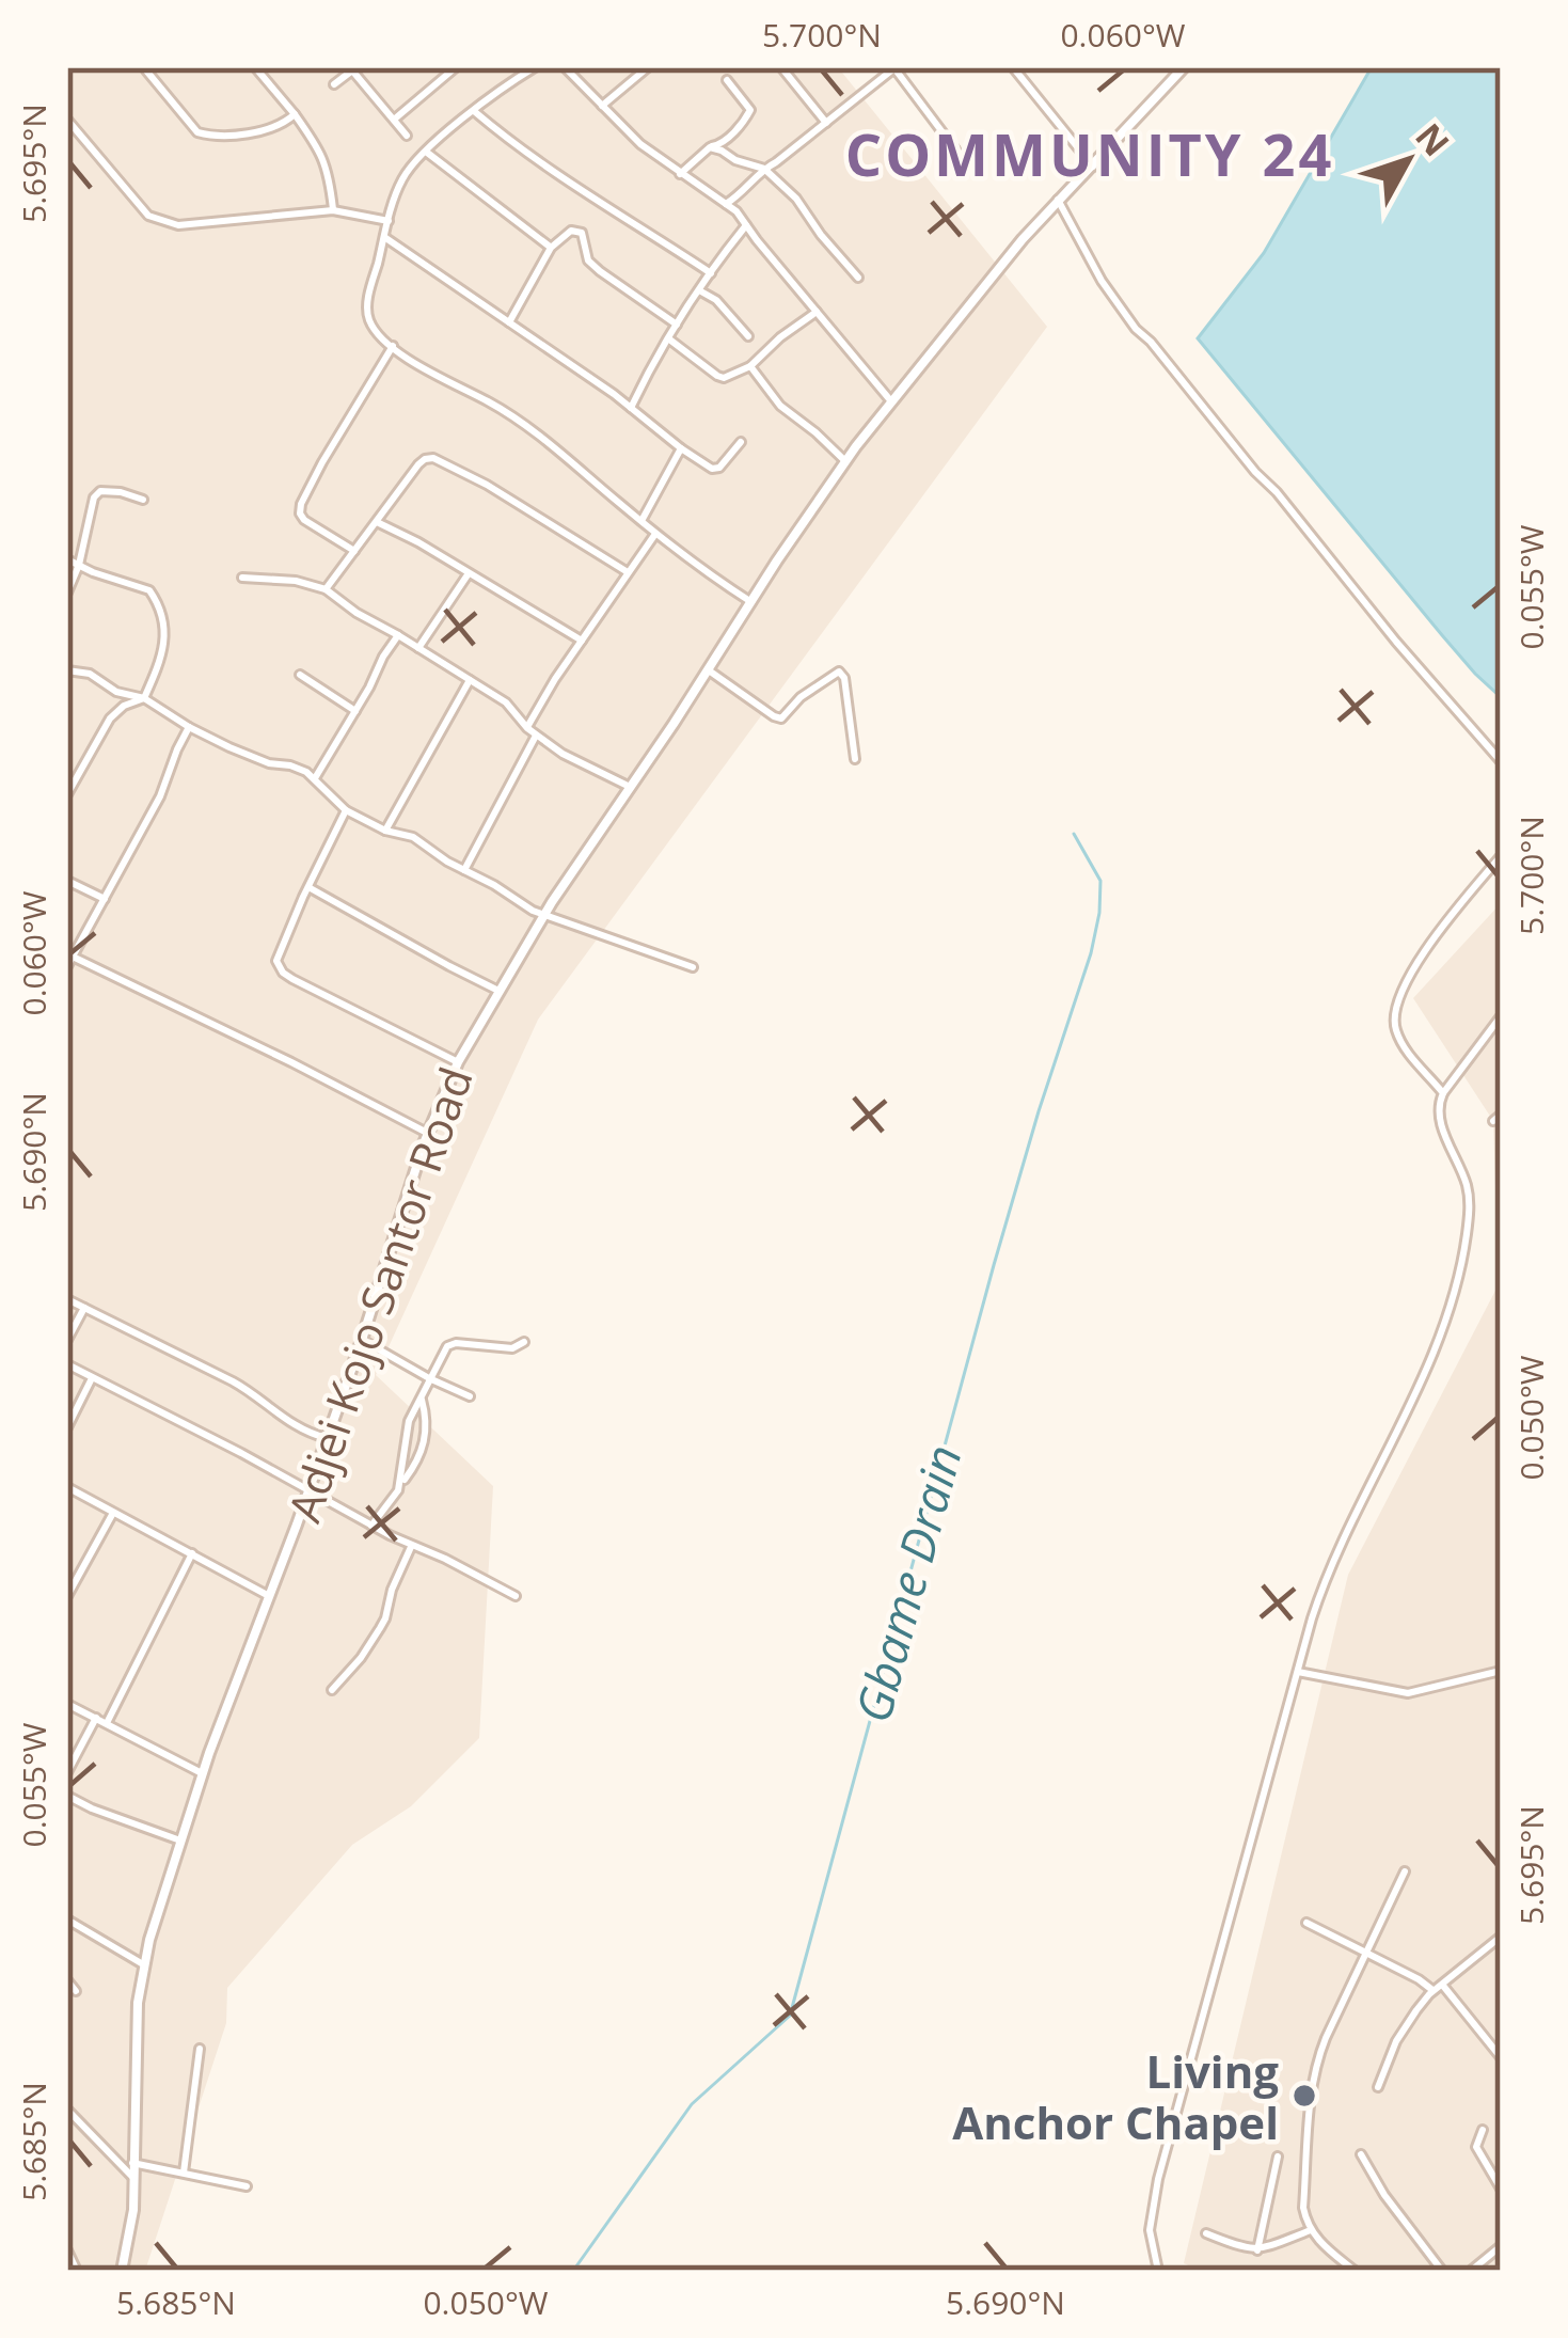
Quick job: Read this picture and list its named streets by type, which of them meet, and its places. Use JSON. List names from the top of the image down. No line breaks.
{"streets":{"street":["Adjei Kojo Santor Road"]},"districts":["COMMUNITY 24"],"water":["Gbame Drain"],"places":["Living Anchor Chapel"],"north":"top right","coordinates":["5.700°N","0.060°W","5.695°N","0.055°W","5.690°N","0.050°W","5.685°N"]}
